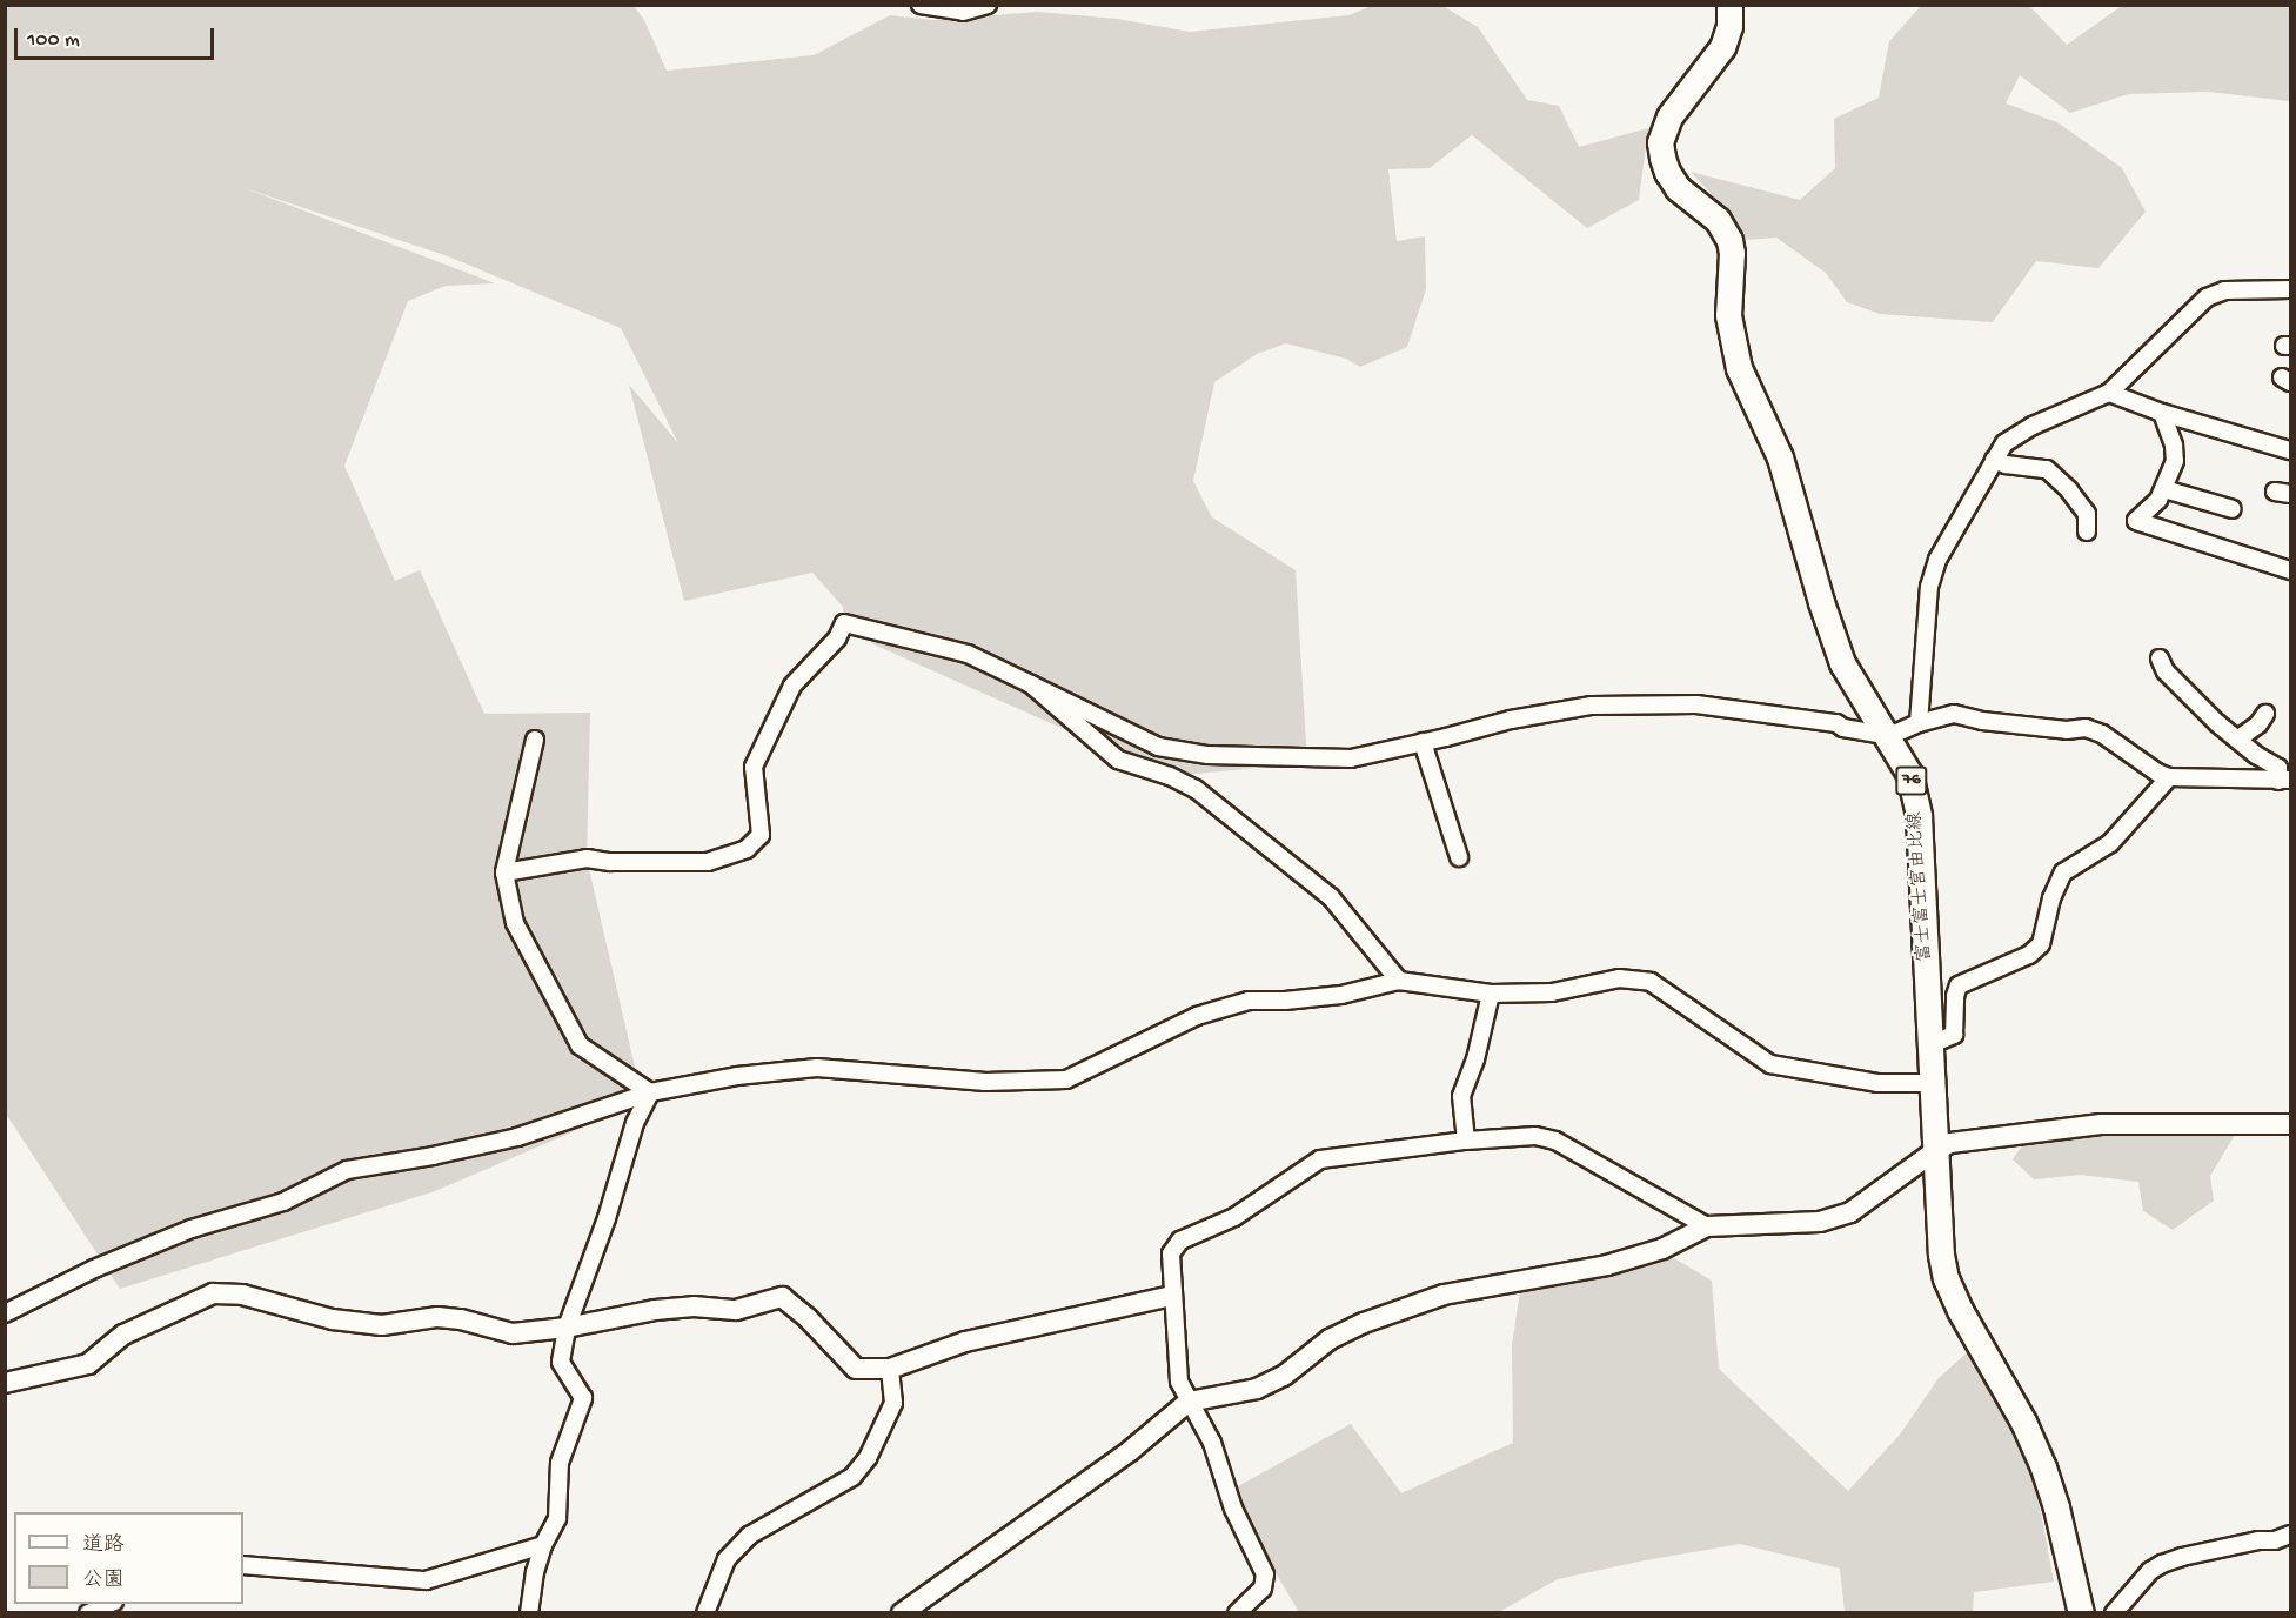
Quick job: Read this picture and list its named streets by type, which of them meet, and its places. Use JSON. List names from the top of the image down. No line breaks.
{"streets":{"main road":["76","富士富士宮由比線"]},"legend":["道路","公園"],"scale_bar":"100 m"}
